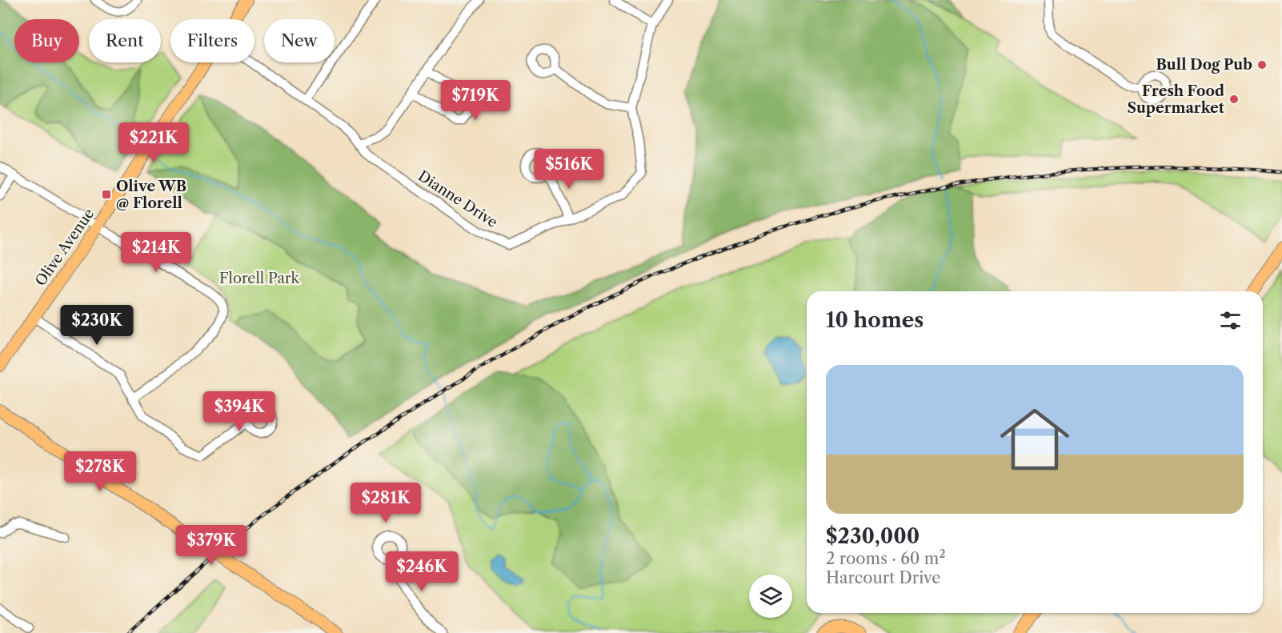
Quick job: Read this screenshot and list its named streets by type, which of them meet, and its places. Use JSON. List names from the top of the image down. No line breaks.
{"streets":{"main road":["Olive Avenue"],"street":["Dianne Drive"]},"parks":["Florell Park"],"places":{"other":["Bull Dog Pub","Fresh Food Supermarket"],"transit":["Olive WB @ Florell"]},"page":{"chip":["Buy","Rent","Filters","New"],"price":["$719K","$221K","$516K","$214K","$230K","$394K","$278K","$281K","$379K","$246K"],"heading":"10 homes","list":[{"name":"$230,000","note":"2 rooms · 60 m² · Harcourt Drive"}]}}
